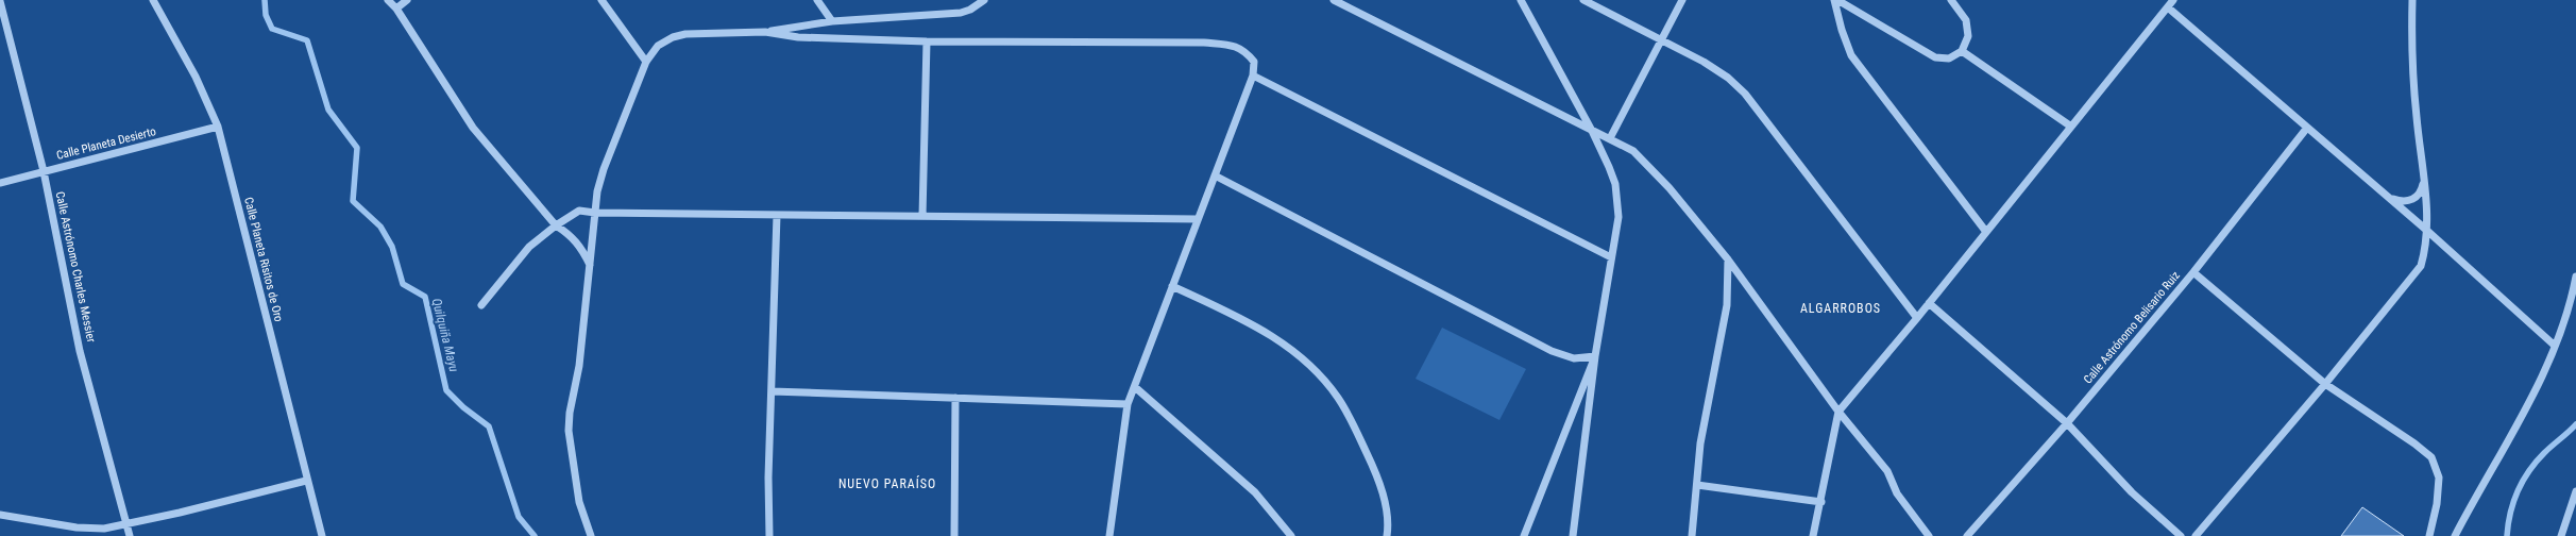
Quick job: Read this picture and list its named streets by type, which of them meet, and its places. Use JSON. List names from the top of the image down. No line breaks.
{"streets":{"street":["Calle Planeta Desierto","Calle Planeta Risitos de Oro","Calle Astrónomo Charles Messier","Calle Astrónomo Belisario Ruiz"]},"crossings":[["Calle Planeta Desierto","Calle Planeta Risitos de Oro"],["Calle Planeta Desierto","Calle Astrónomo Charles Messier"]],"districts":["ALGARROBOS","NUEVO PARAÍSO"],"water":["Quilquiña Mayu"]}
